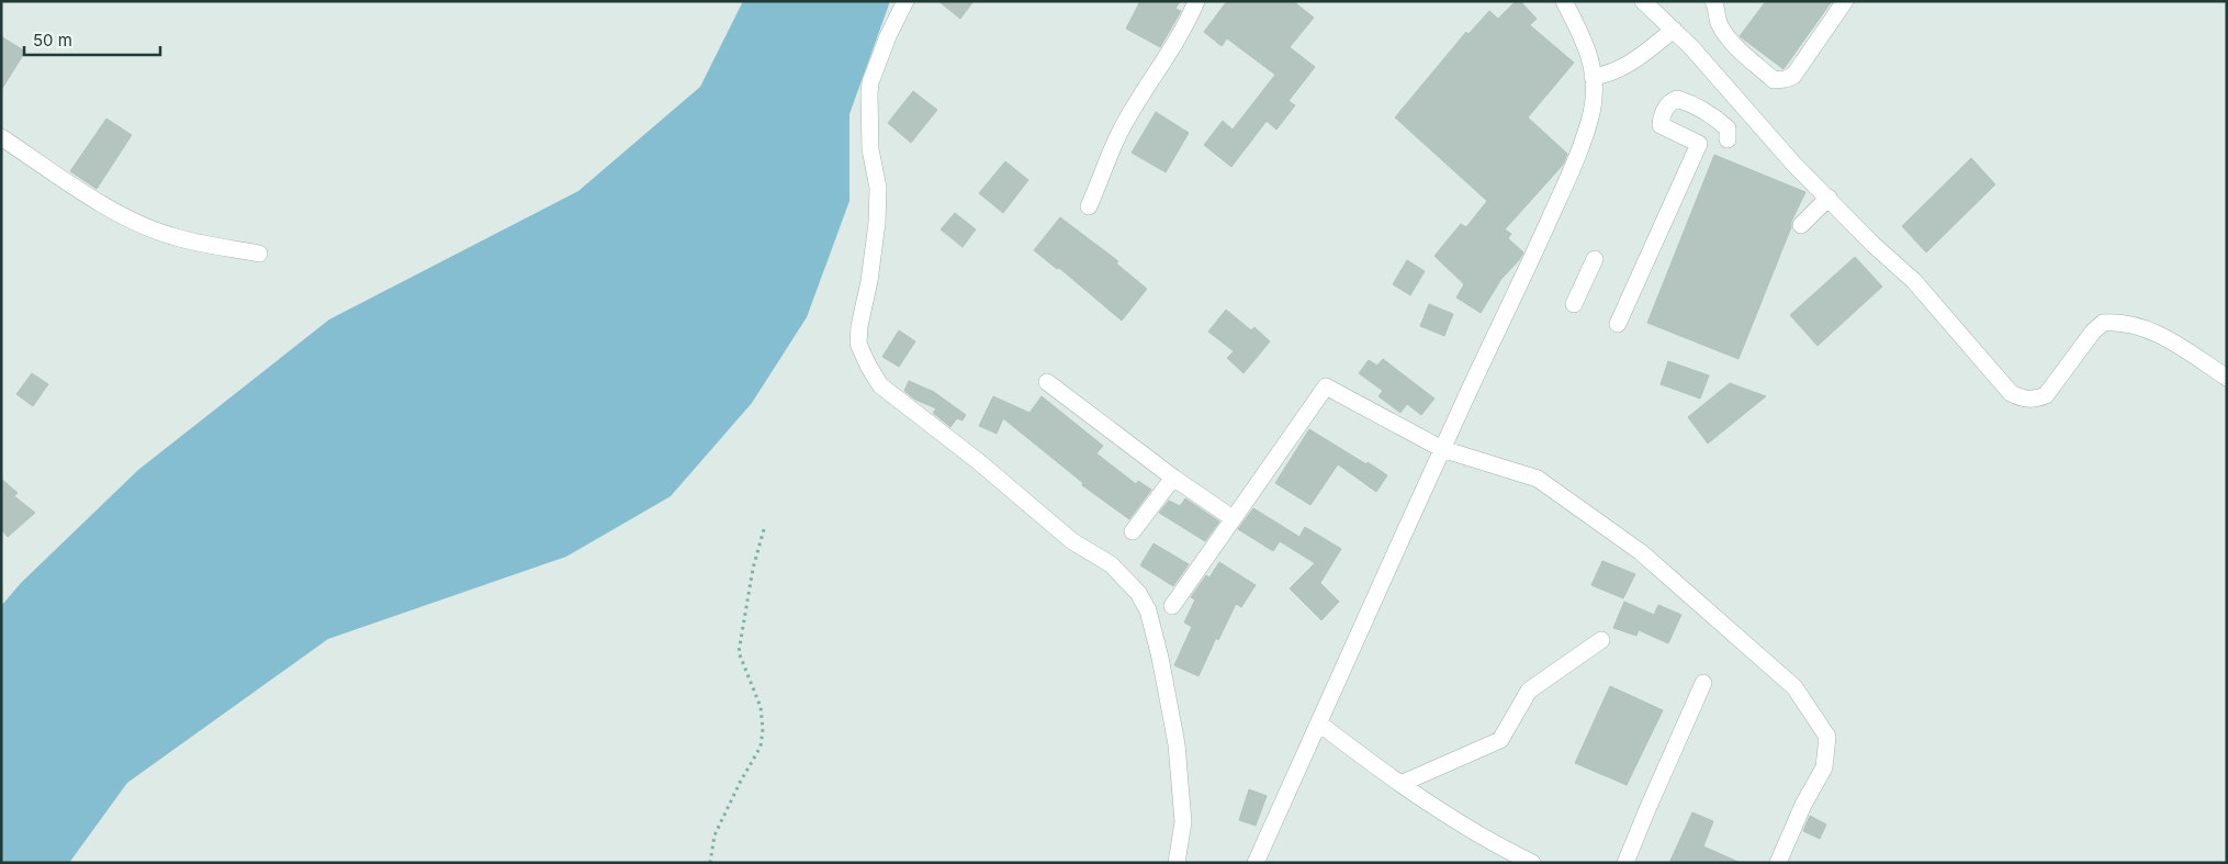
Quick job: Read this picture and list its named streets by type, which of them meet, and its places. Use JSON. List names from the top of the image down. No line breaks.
{"scale_bar":"50 m"}
